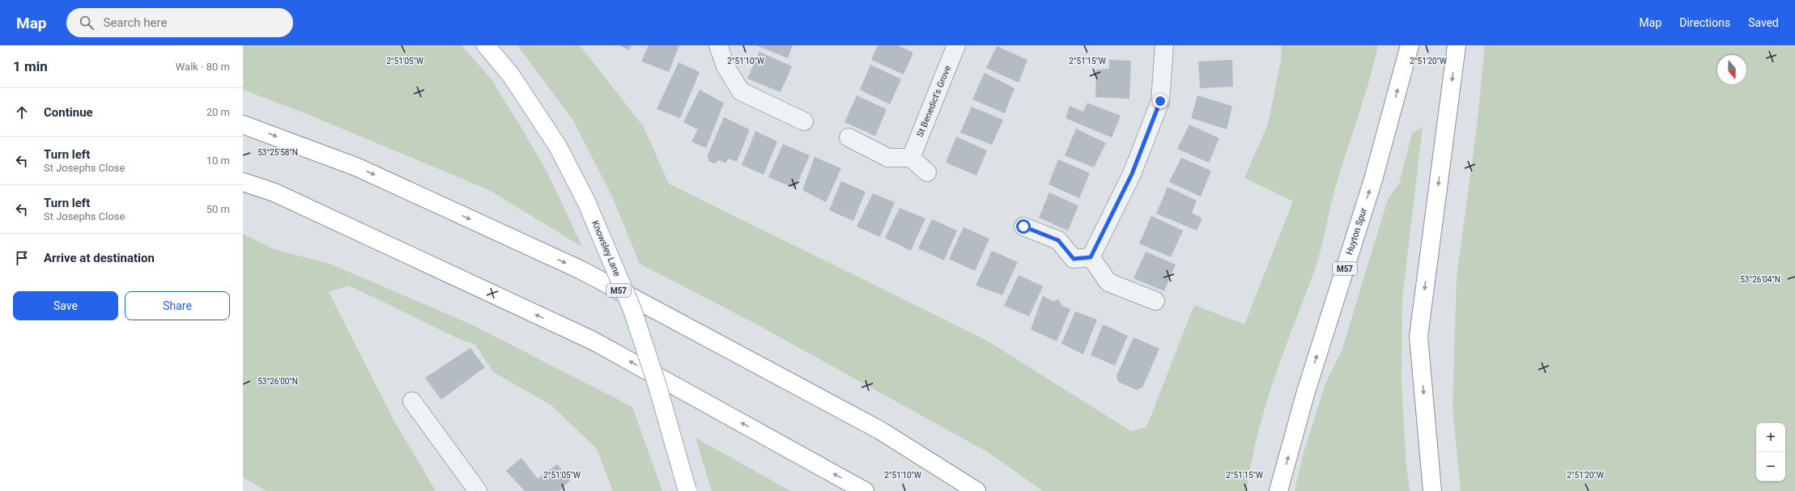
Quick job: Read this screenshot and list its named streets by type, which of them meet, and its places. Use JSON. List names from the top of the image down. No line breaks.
{"streets":{"main road":["Huyton Spur","Knowsley Lane","M57"],"street":["St Benedict's Grove"]},"north":"bottom","page":{"header":"Map","search":"Search here","nav":["Map","Directions","Saved"],"heading":["1 min","Walk · 80 m"],"list":[["Continue","20 m"],["Turn left","St Josephs Close","10 m"],["Turn left","St Josephs Close","50 m"],"Arrive at destination"],"buttons":["Save","Share"],"map_buttons":["+","−"]},"coordinates":["2°51'05\"W","2°51'10\"W","2°51'15\"W","2°51'20\"W","53°25'58\"N","53°26'04\"N","53°26'00\"N"]}
